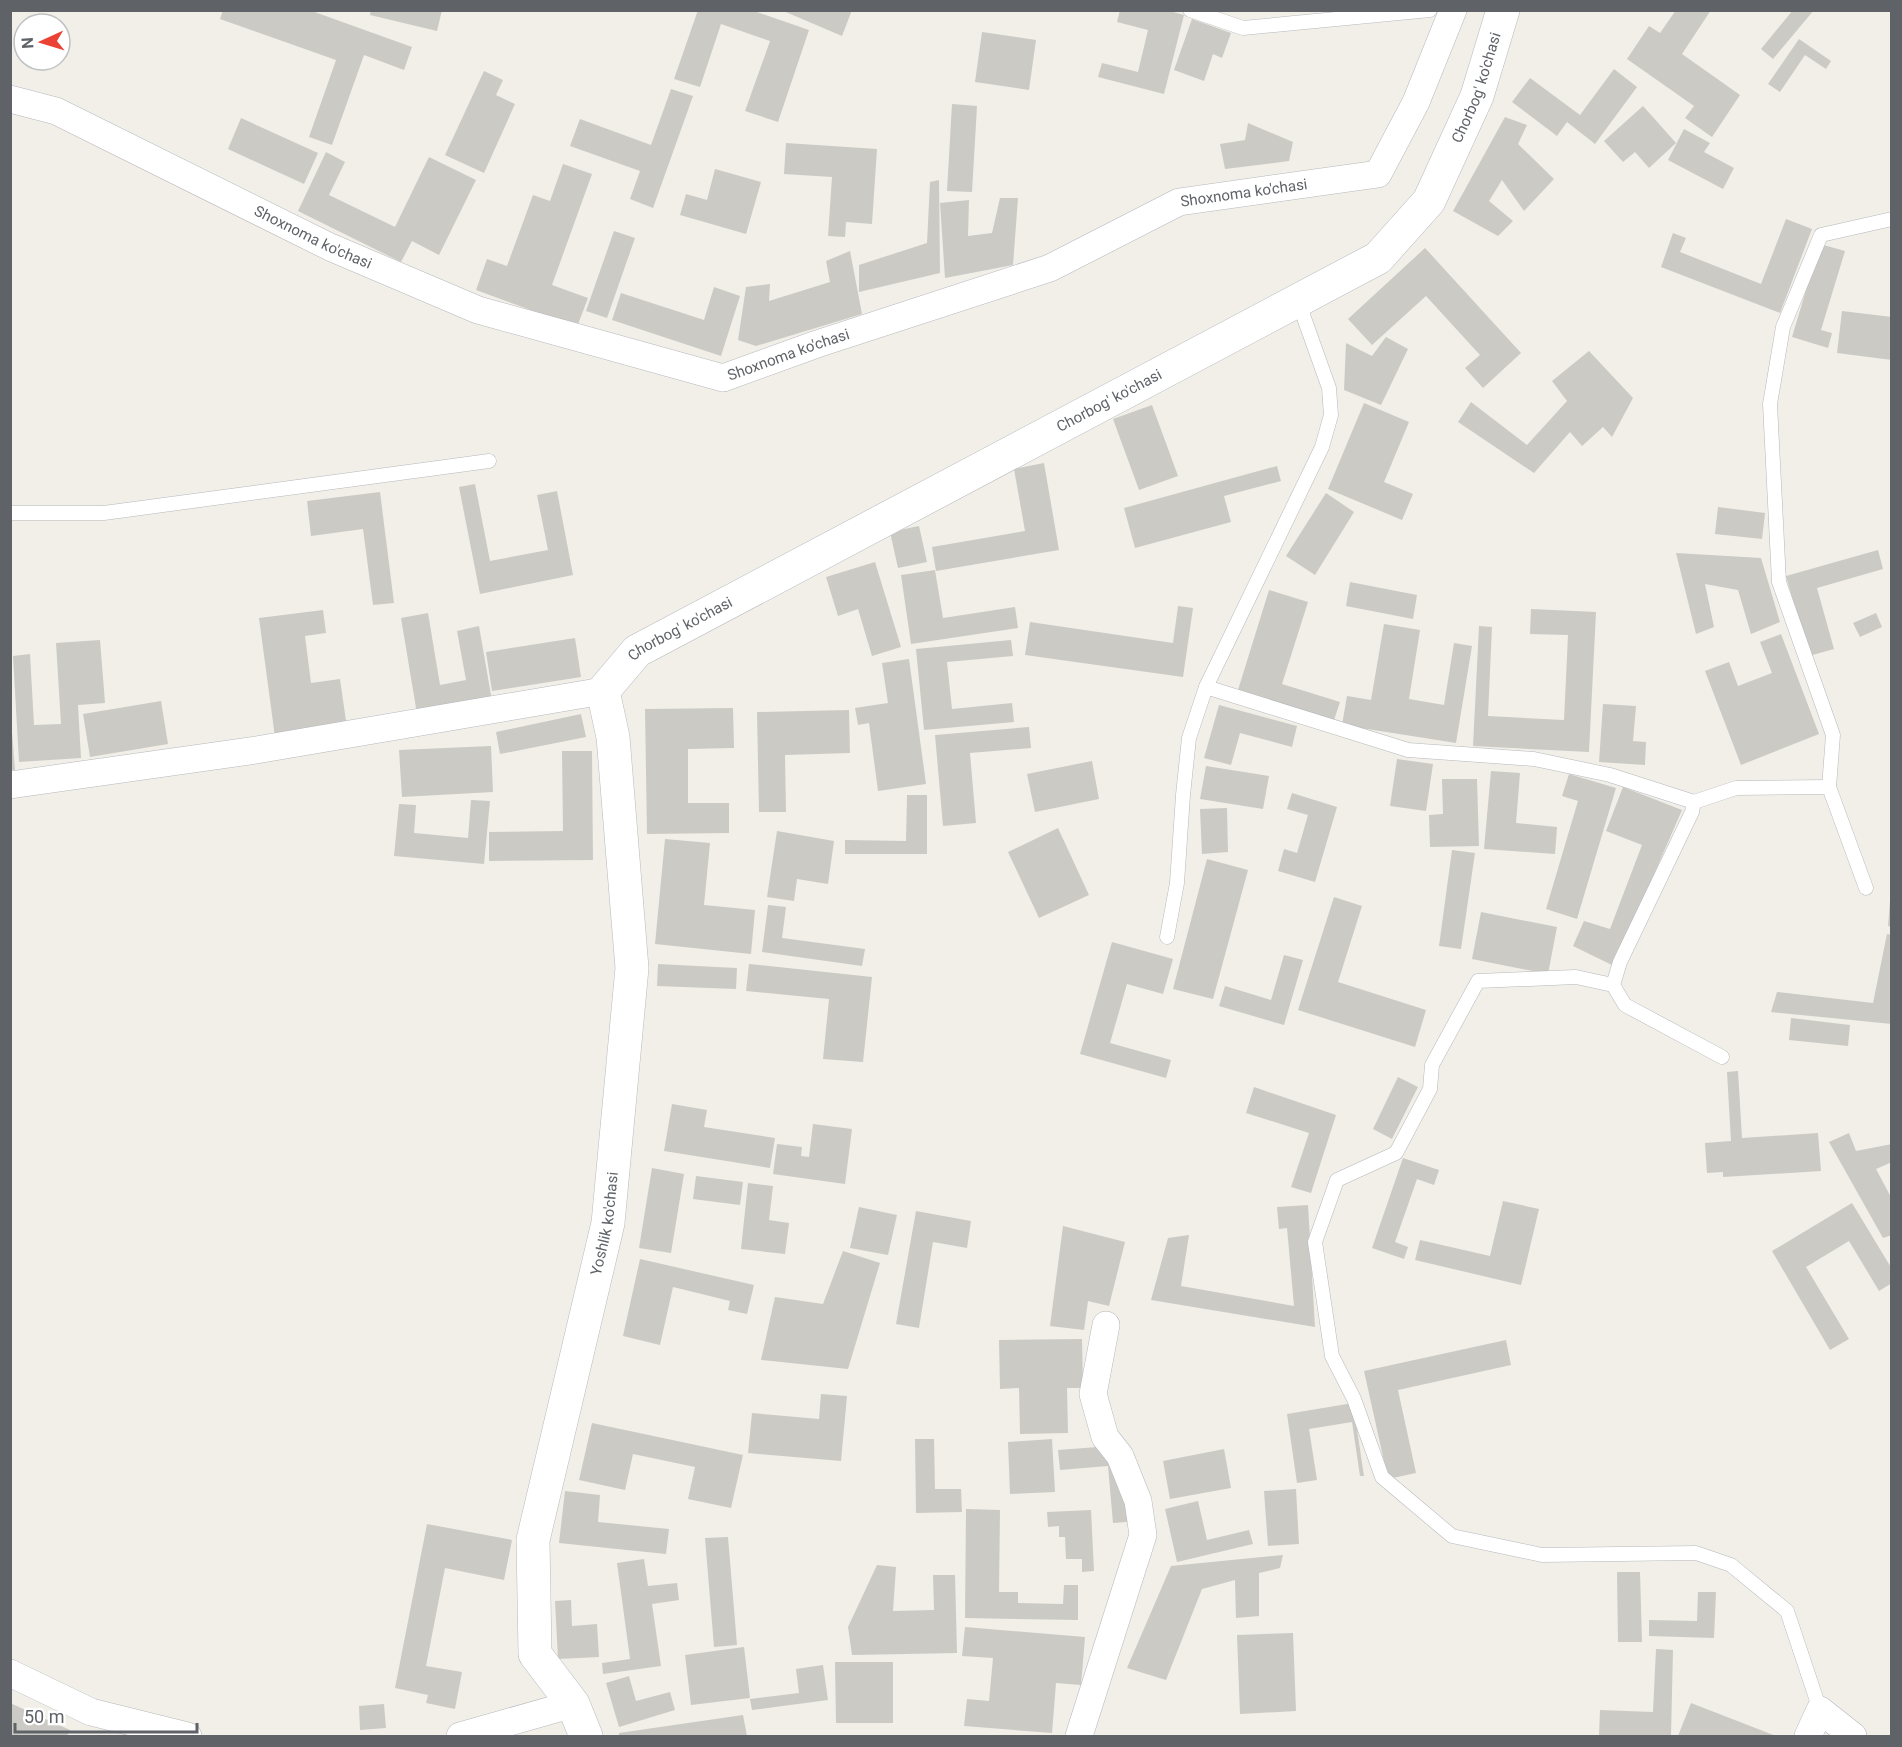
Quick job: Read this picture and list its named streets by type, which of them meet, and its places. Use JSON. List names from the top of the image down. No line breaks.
{"streets":{"street":["Chorbog' ko'chasi","Shoxnoma ko'chasi","Yoshlik ko'chasi"]},"crossings":[["Chorbog' ko'chasi","Yoshlik ko'chasi"]],"scale_bar":"50 m","north":"left"}
